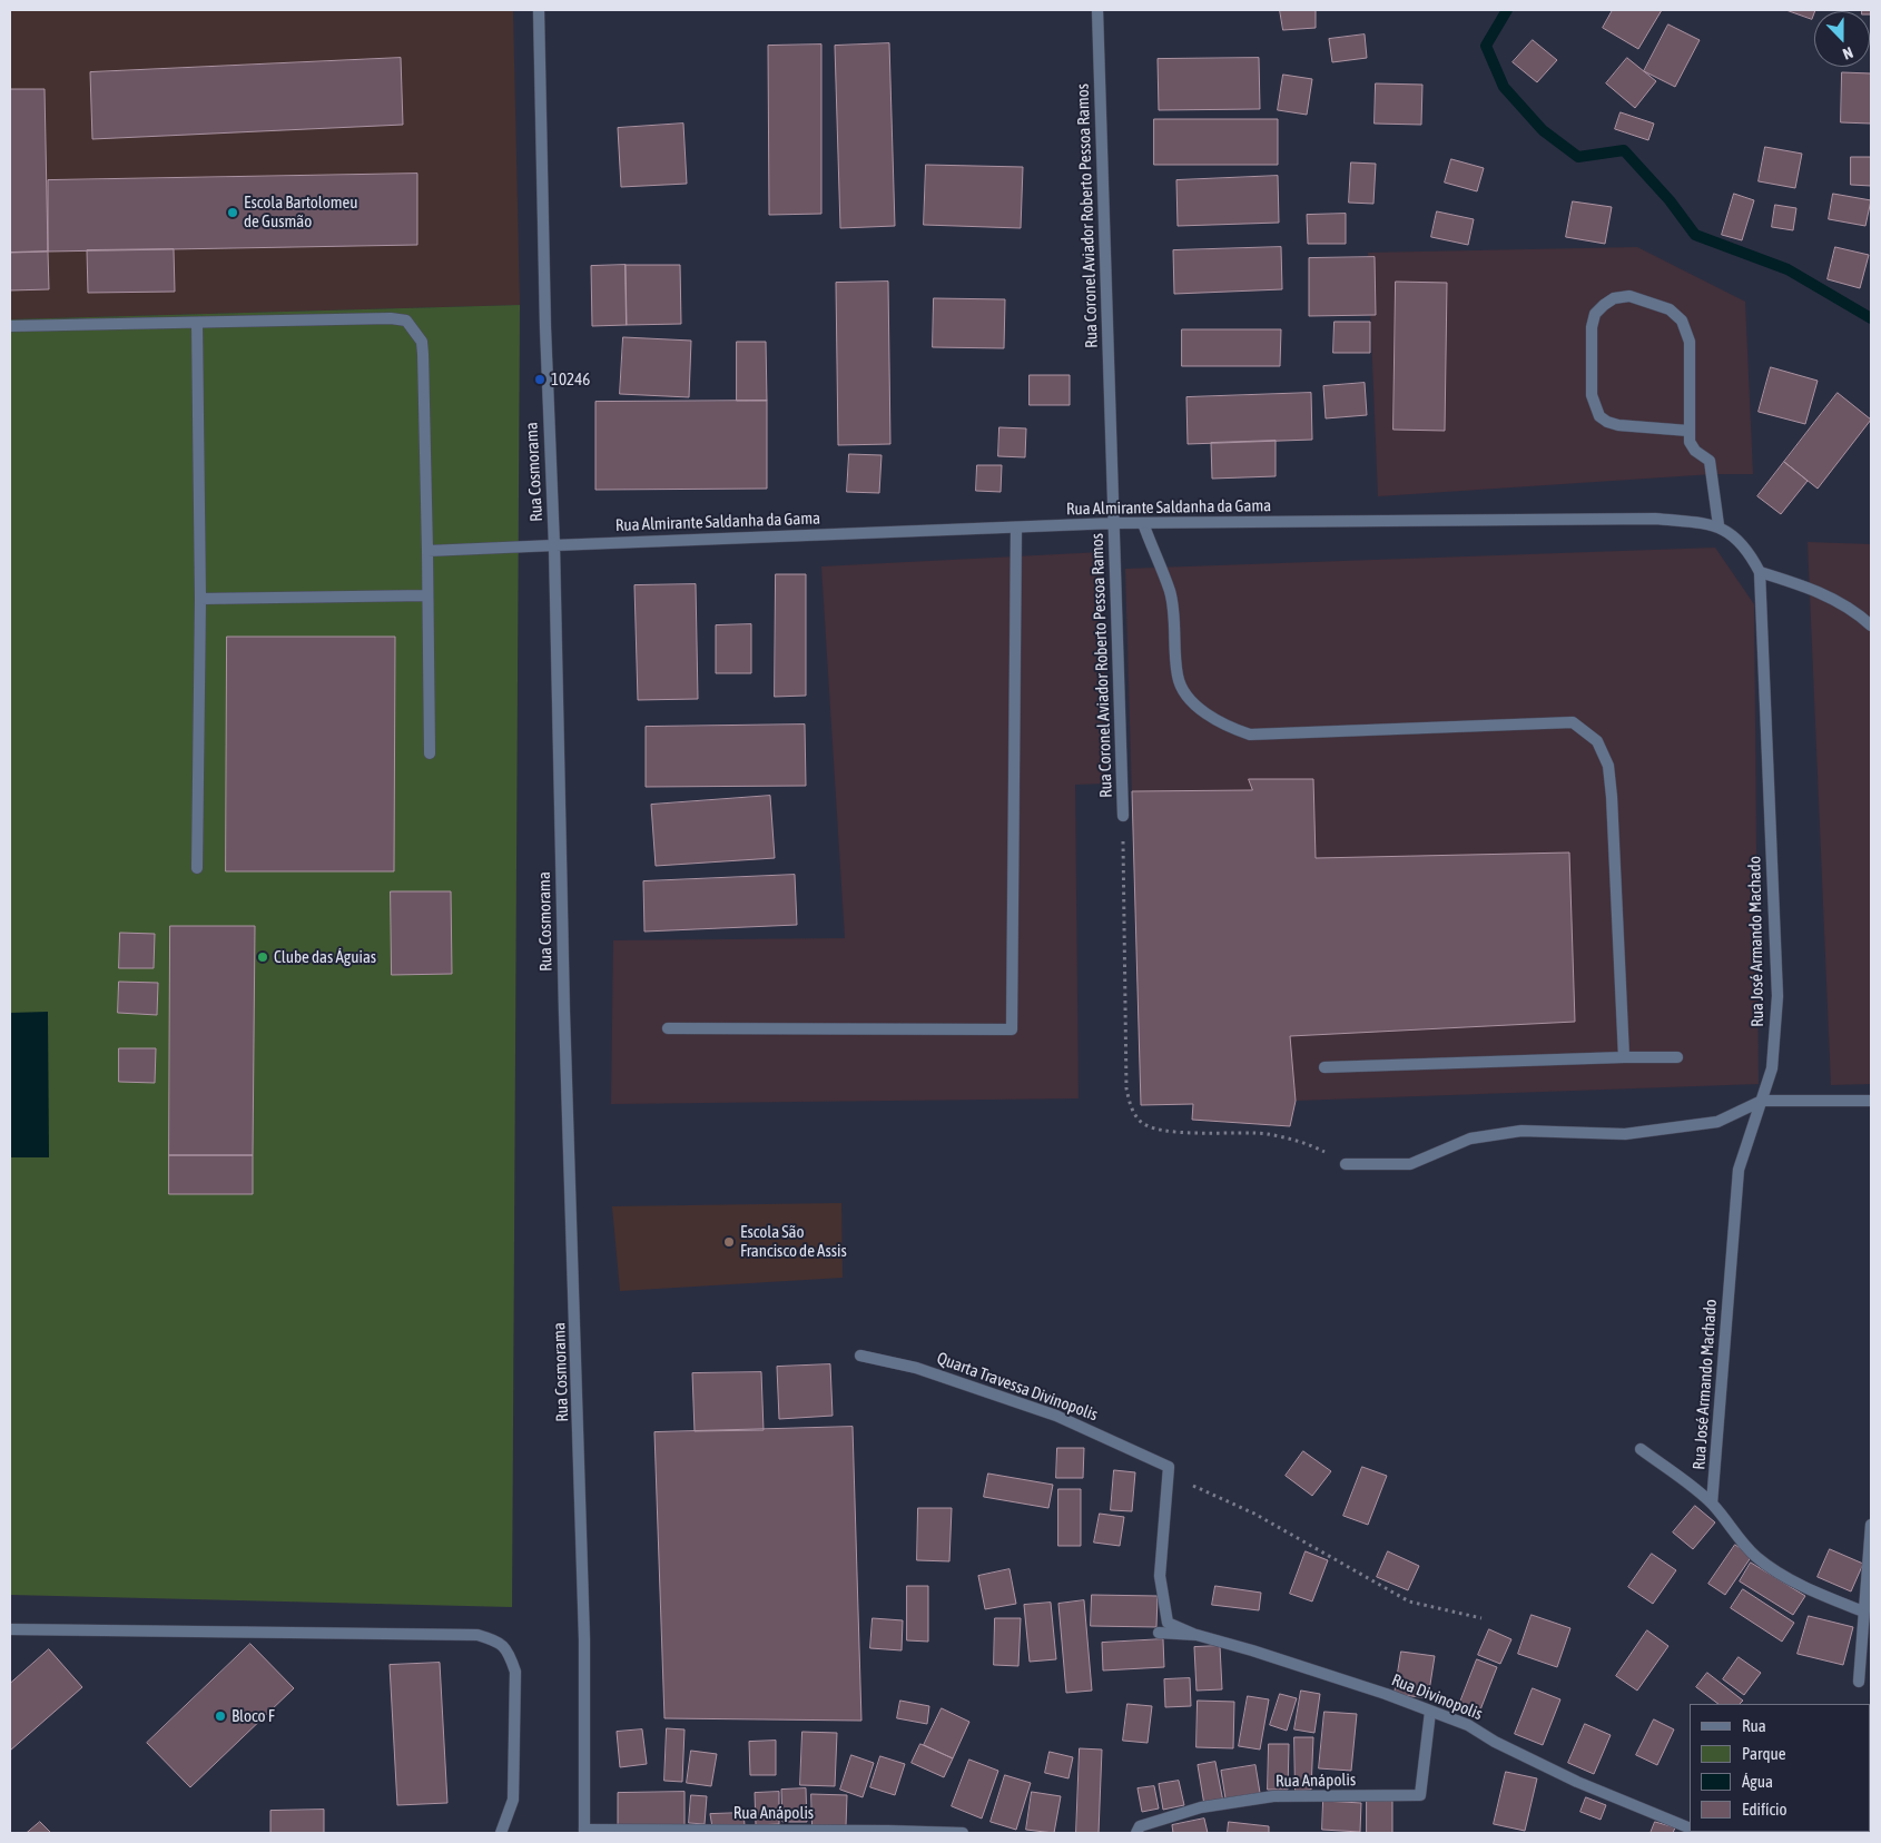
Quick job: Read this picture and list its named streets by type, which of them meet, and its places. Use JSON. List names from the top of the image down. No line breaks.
{"streets":{"street":["Rua Coronel Aviador Roberto Pessoa Ramos","Rua Cosmorama","Rua Almirante Saldanha da Gama","Rua José Armando Machado","Quarta Travessa Divinopolis","Rua Divinopolis","Rua Anápolis"]},"crossings":[["Rua Coronel Aviador Roberto Pessoa Ramos","Rua Almirante Saldanha da Gama"],["Rua Cosmorama","Rua Almirante Saldanha da Gama"],["Rua Cosmorama","Rua Anápolis"],["Rua Divinopolis","Rua Anápolis"]],"places":["Escola Bartolomeu de Gusmão","10246","Clube das Águias","Escola São Francisco de Assis","Bloco F"],"legend":["Rua","Parque","Água","Edifício"],"north":"bottom"}
